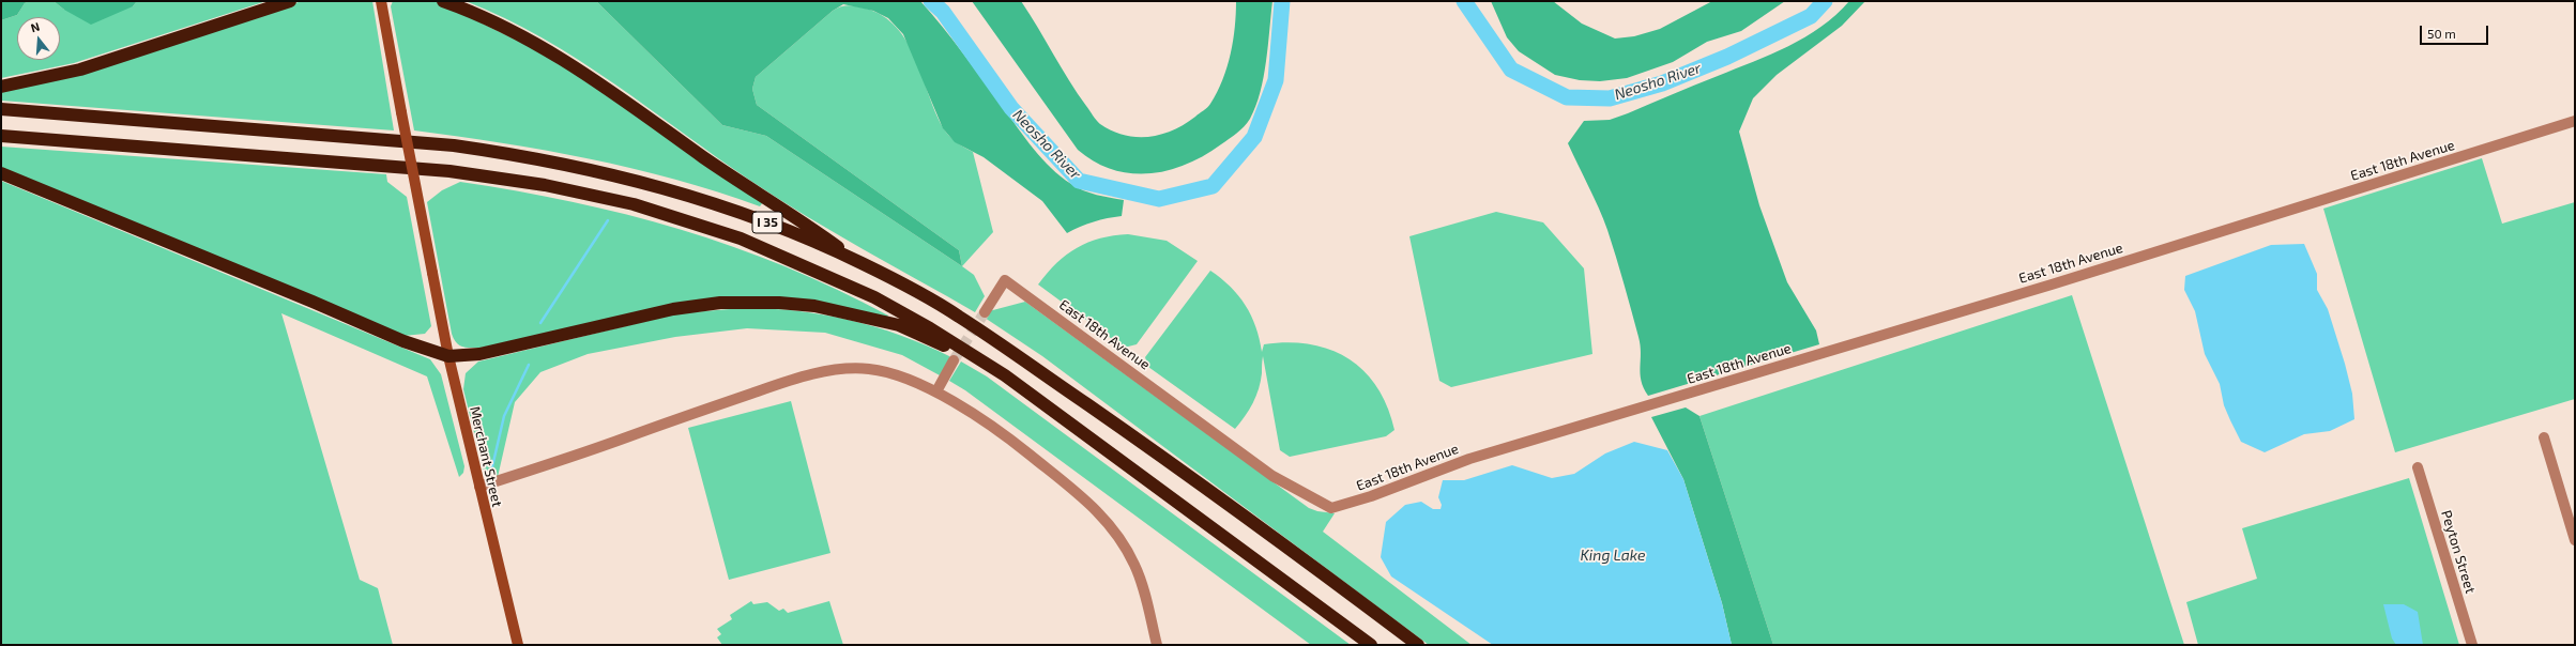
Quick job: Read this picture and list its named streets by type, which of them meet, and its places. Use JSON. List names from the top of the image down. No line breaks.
{"streets":{"highway":["I 35"],"main road":["Merchant Street"],"street":["East 18th Avenue","Peyton Street"]},"water":["Neosho River","King Lake"],"scale_bar":"50 m","north":"top"}
